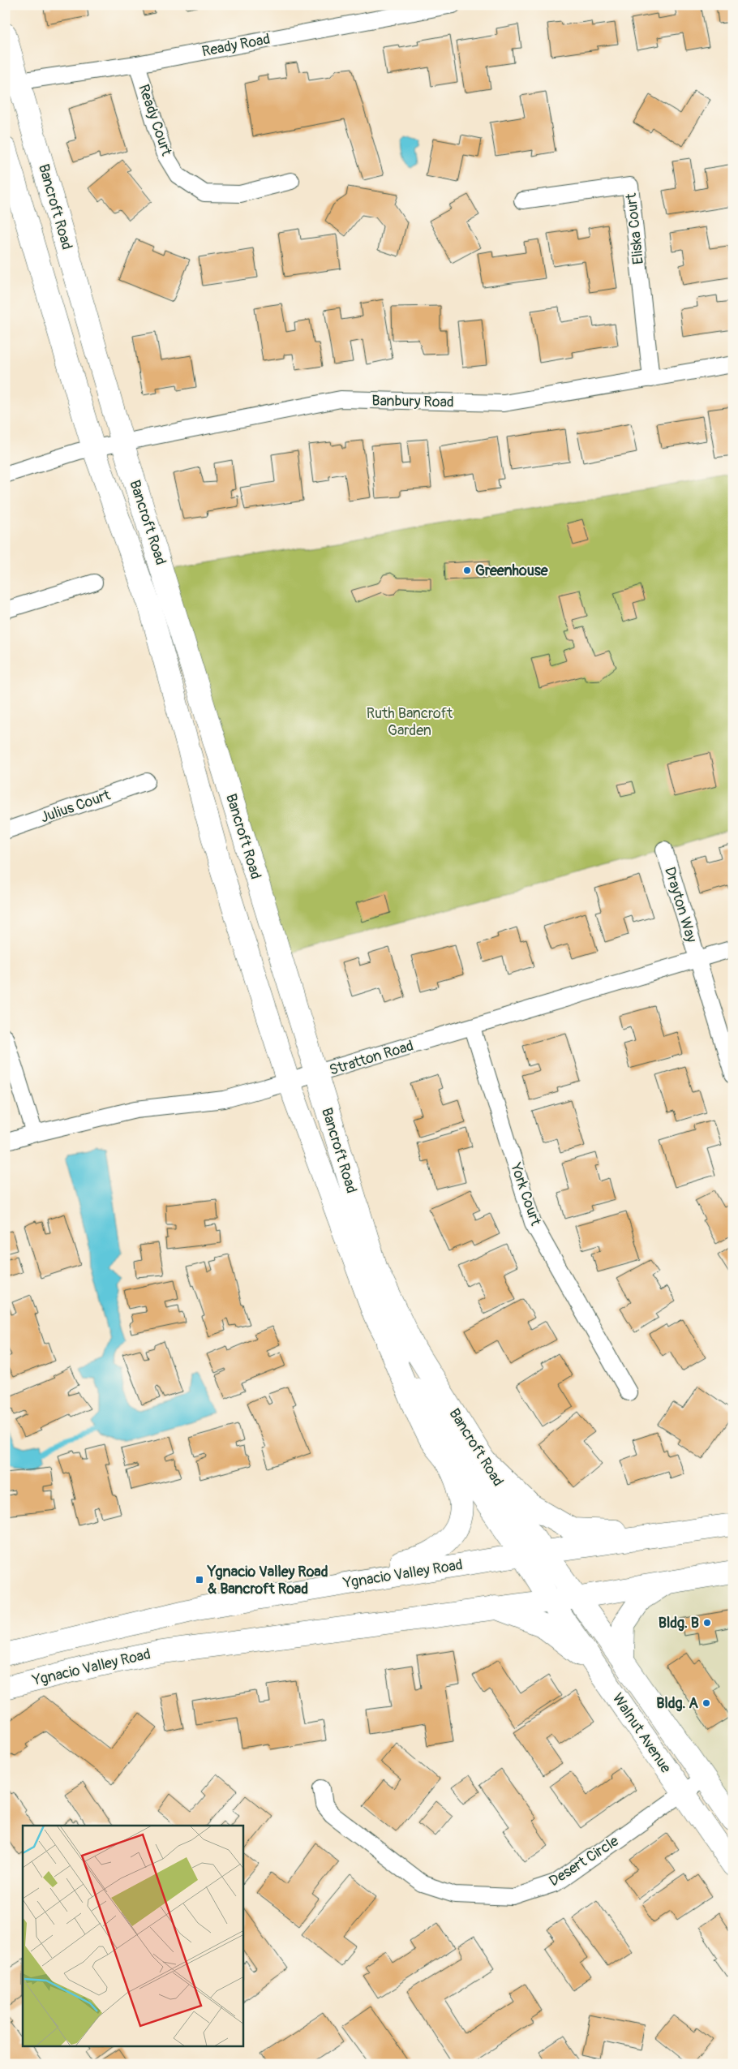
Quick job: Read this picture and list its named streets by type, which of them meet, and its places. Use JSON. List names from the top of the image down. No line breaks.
{"streets":{"main road":["Bancroft Road","Ygnacio Valley Road","Walnut Avenue"],"street":["Ready Road","Ready Court","Eliska Court","Banbury Road","Julius Court","Drayton Way","Stratton Road","York Court","Desert Circle"]},"crossings":[["Ready Road","Ready Court"],["Ready Road","Bancroft Road"],["Bancroft Road","Banbury Road"],["Bancroft Road","Stratton Road"],["Bancroft Road","Ygnacio Valley Road"],["Bancroft Road","Walnut Avenue"],["Eliska Court","Banbury Road"],["Drayton Way","Stratton Road"],["Stratton Road","York Court"],["Ygnacio Valley Road","Walnut Avenue"],["Walnut Avenue","Desert Circle"]],"parks":["Ruth Bancroft Garden"],"places":{"other":["Greenhouse","Bldg. B","Bldg. A"],"transit":["Ygnacio Valley Road & Bancroft Road"]}}
